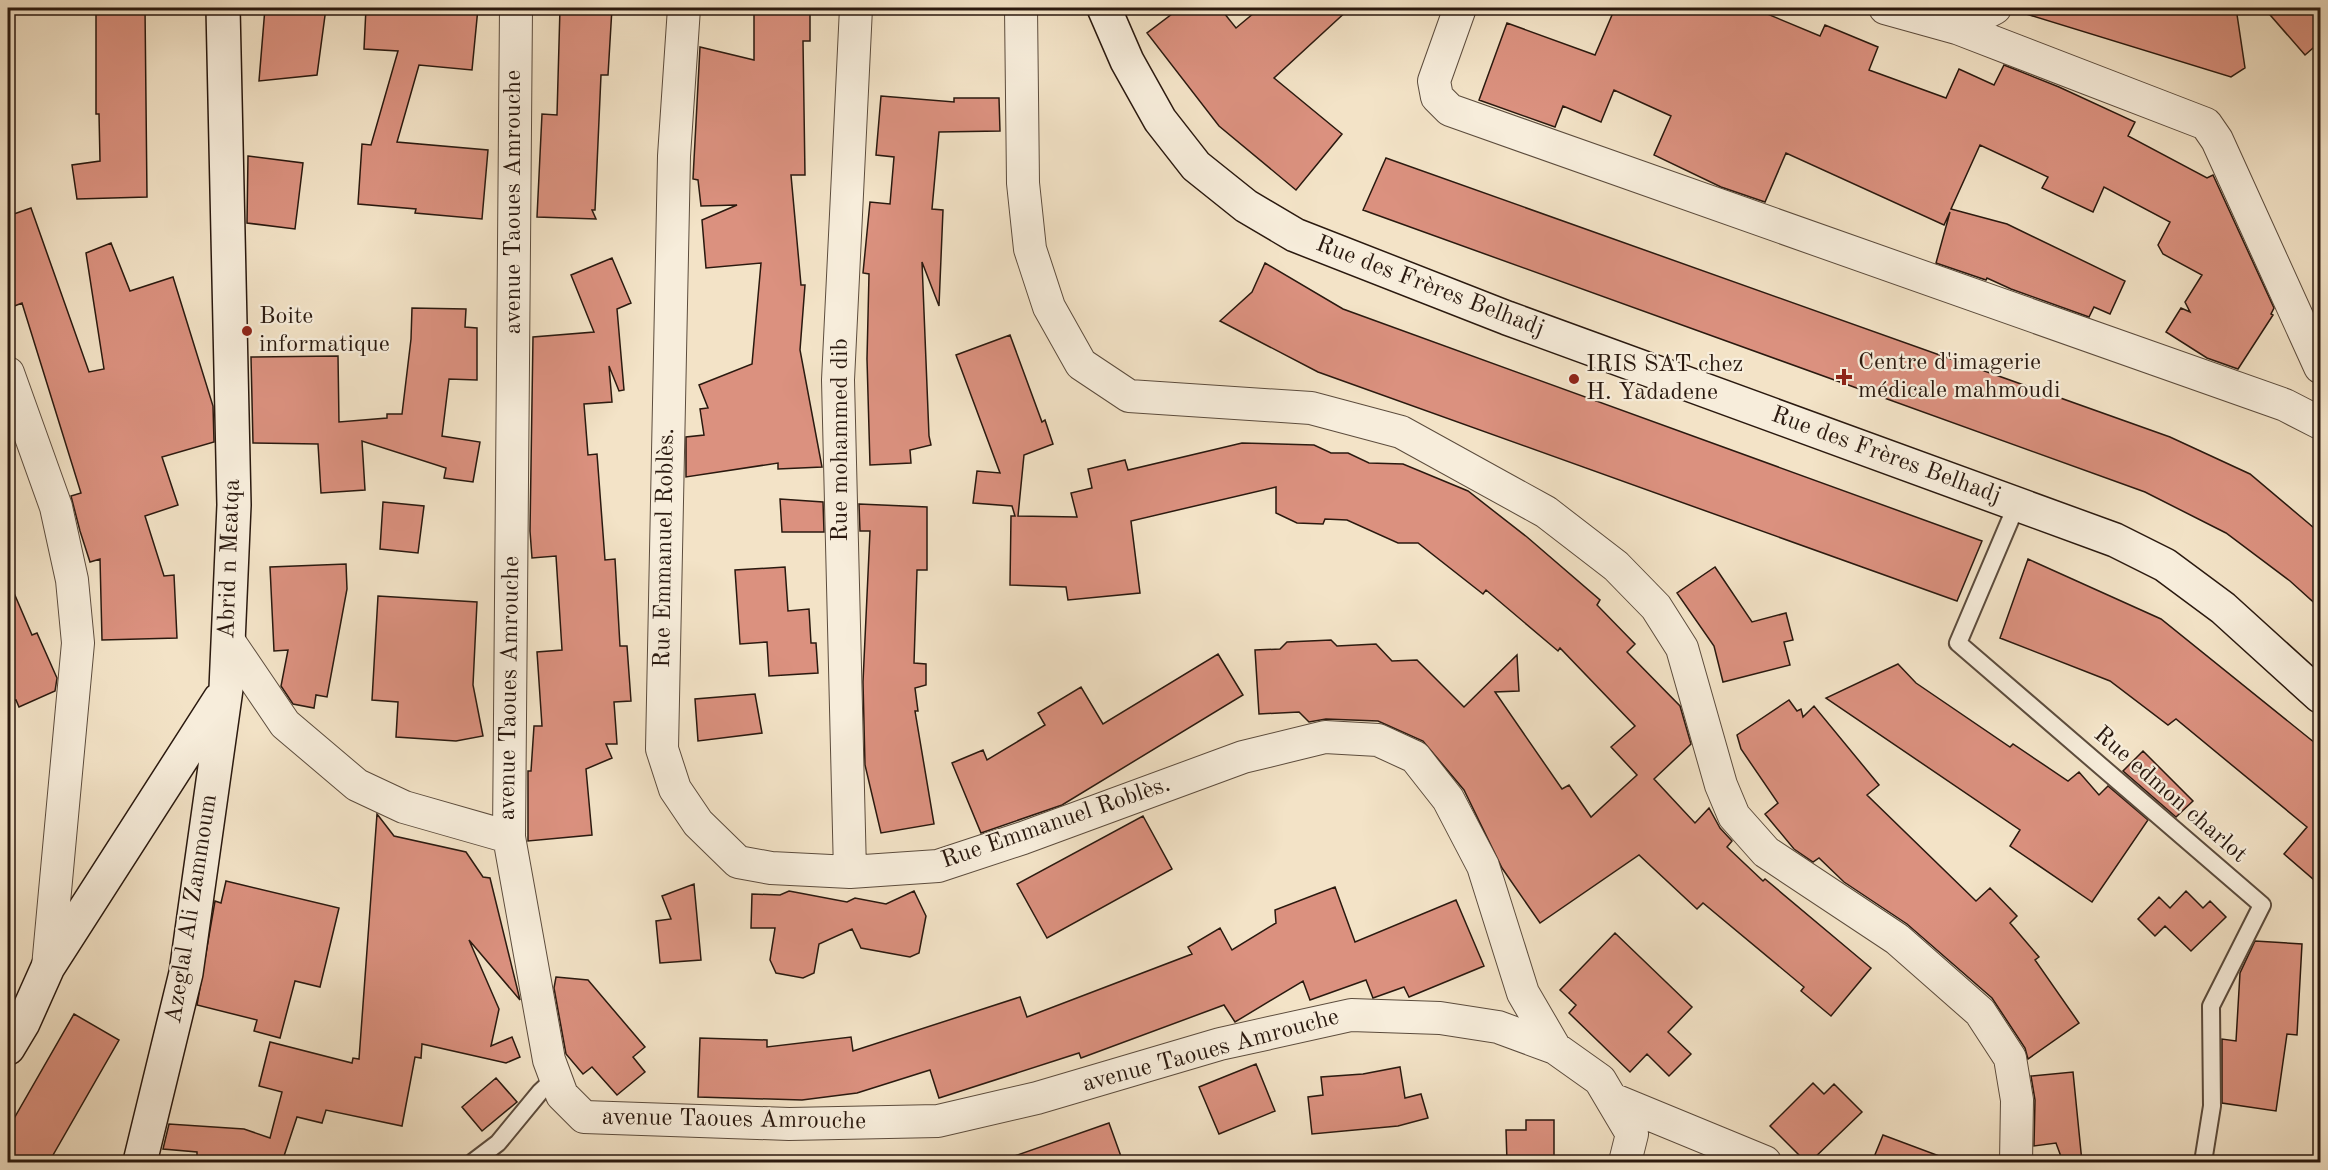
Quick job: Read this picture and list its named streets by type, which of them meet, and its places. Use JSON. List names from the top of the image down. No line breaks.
{"streets":{"main road":["Rue des Frères Belhadj","Abrid n Mɛatqa","Azeglal Ali Zammoum"],"street":["avenue Taoues Amrouche","Rue mohammed dib","Rue Emmanuel Roblès."],"lane":["Rue edmon charlot"]},"crossings":[["avenue Taoues Amrouche","Rue Emmanuel Roblès."],["Rue des Frères Belhadj","Rue edmon charlot"],["Rue mohammed dib","Rue Emmanuel Roblès."],["Abrid n Mɛatqa","Azeglal Ali Zammoum"]],"places":{"other":["Boite informatique","IRIS SAT chez H. Yadadene"],"health":["Centre d'imagerie médicale mahmoudi"]}}
